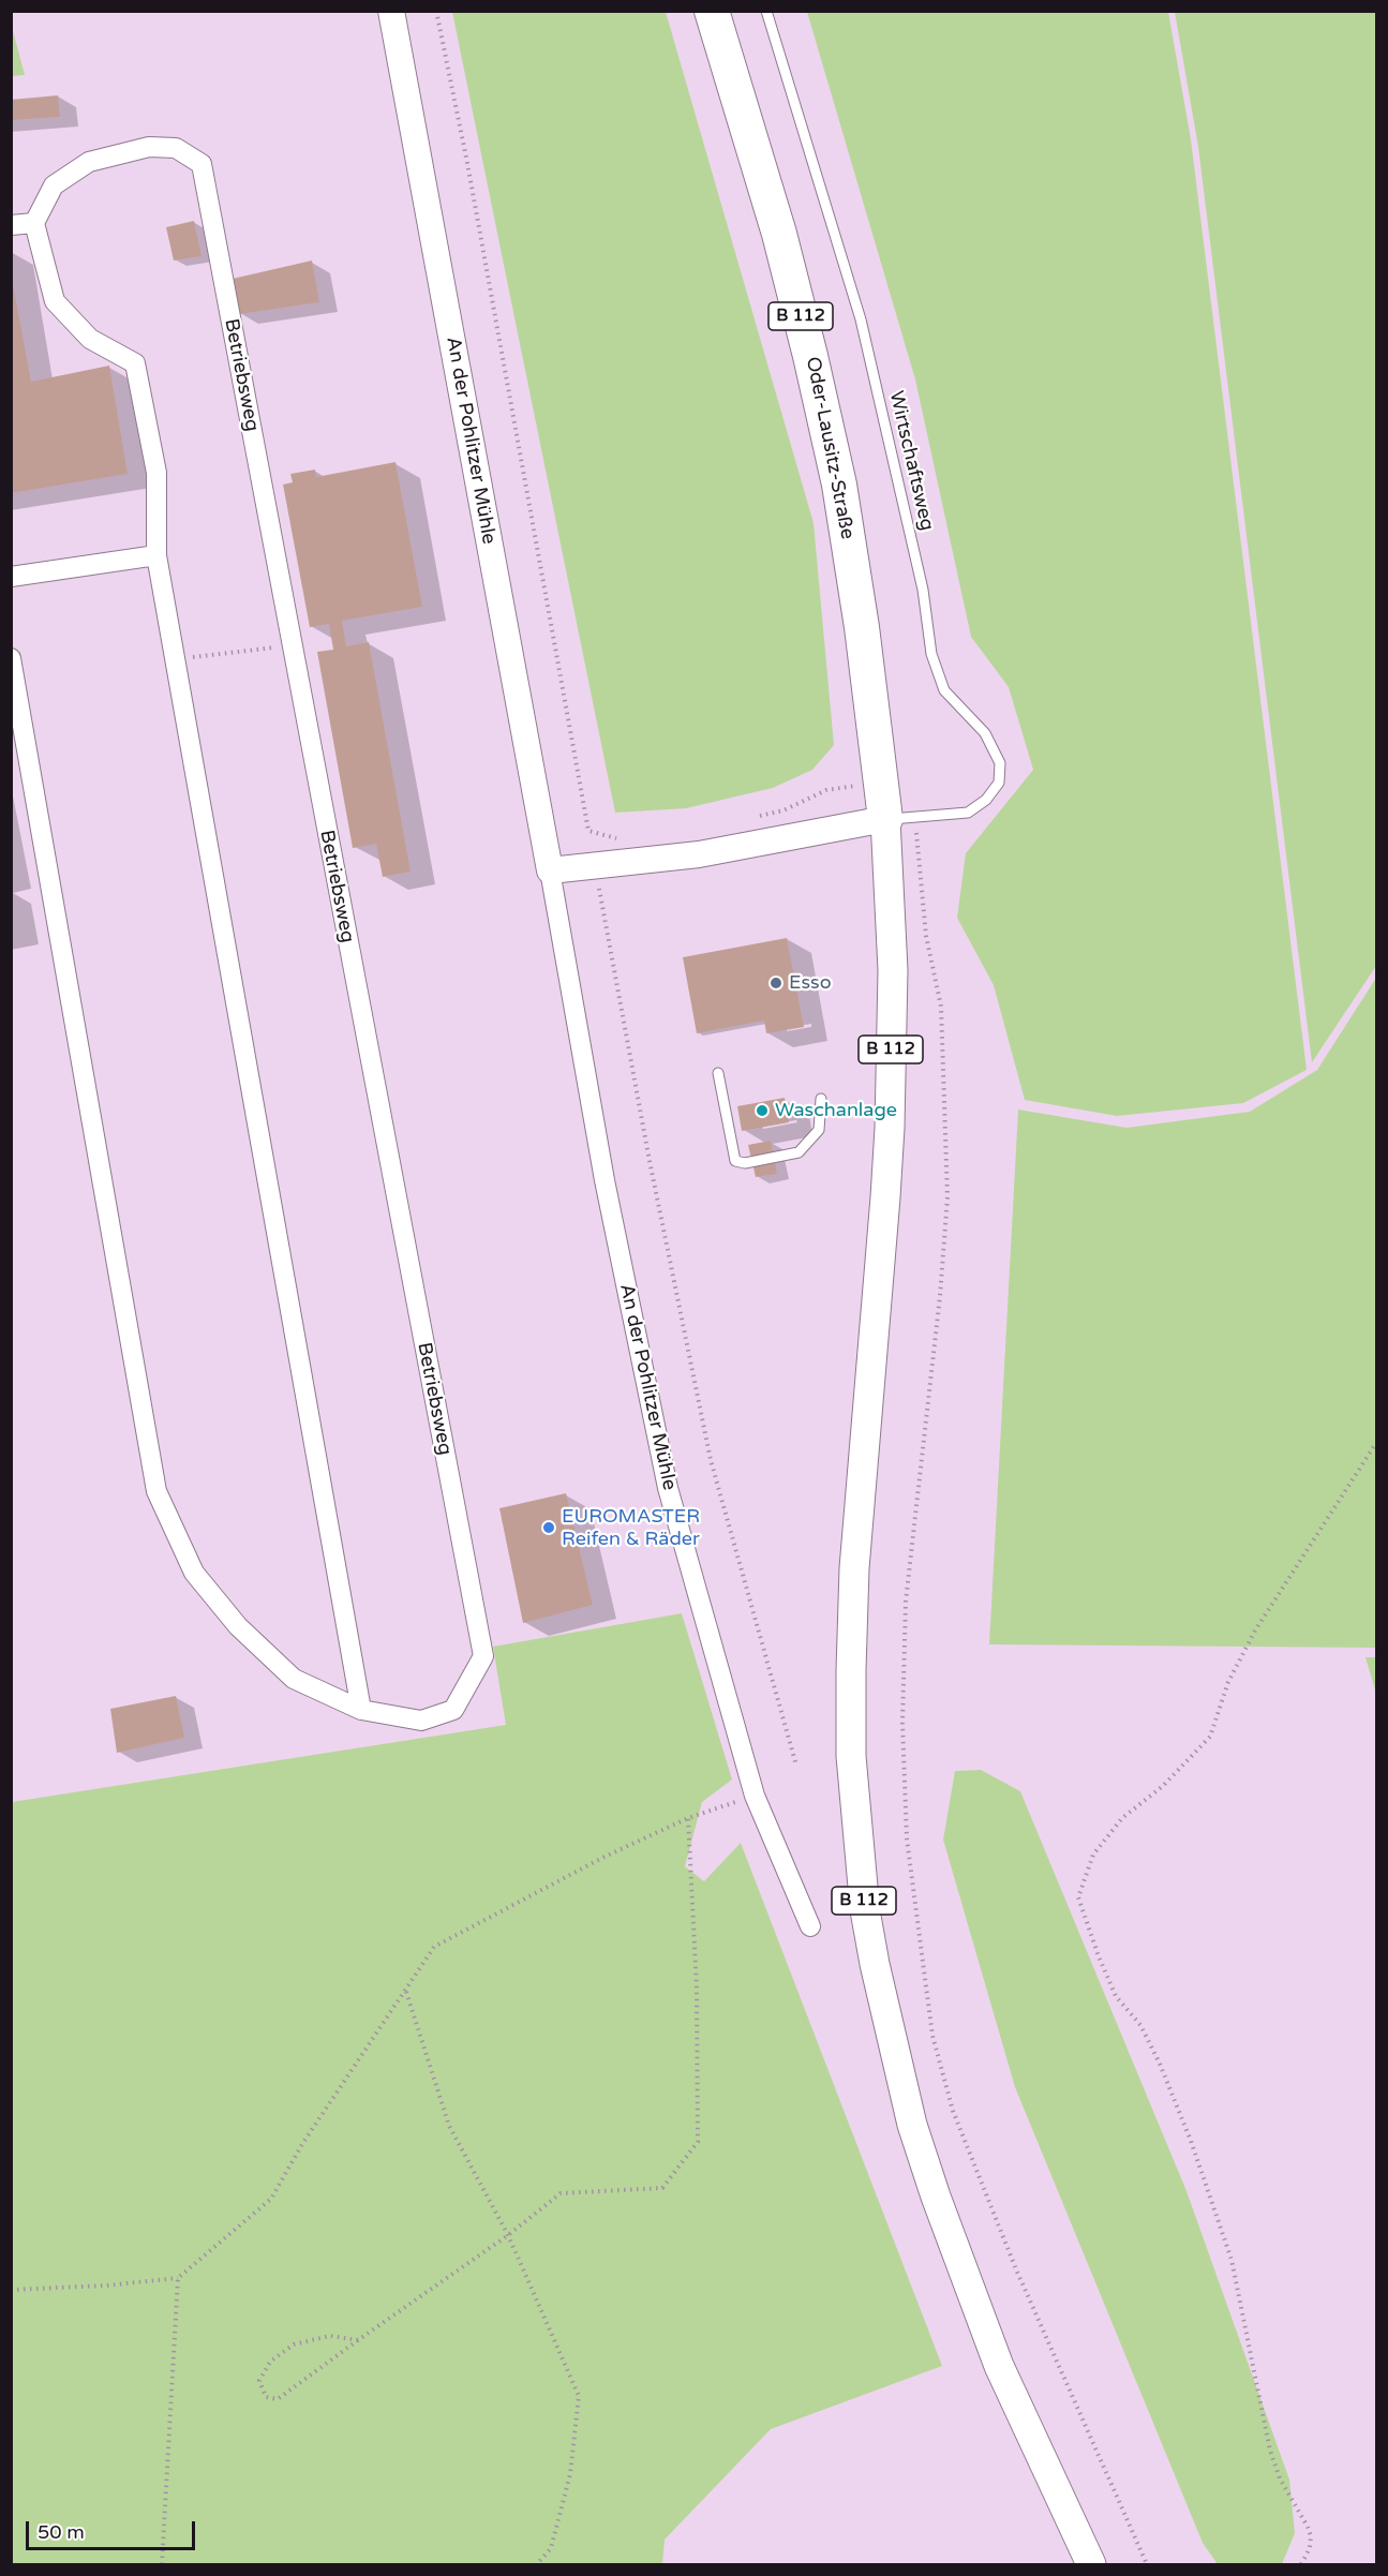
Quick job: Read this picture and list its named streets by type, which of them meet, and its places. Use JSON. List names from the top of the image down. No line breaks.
{"streets":{"highway":["B 112","Oder-Lausitz-Straße"],"main road":["An der Pohlitzer Mühle"],"street":["Betriebsweg"],"lane":["Wirtschaftsweg"]},"crossings":[["B 112","Oder-Lausitz-Straße"],["B 112","Wirtschaftsweg"],["Oder-Lausitz-Straße","Wirtschaftsweg"]],"places":["Esso","Waschanlage","EUROMASTER Reifen & Räder"],"scale_bar":"50 m"}
